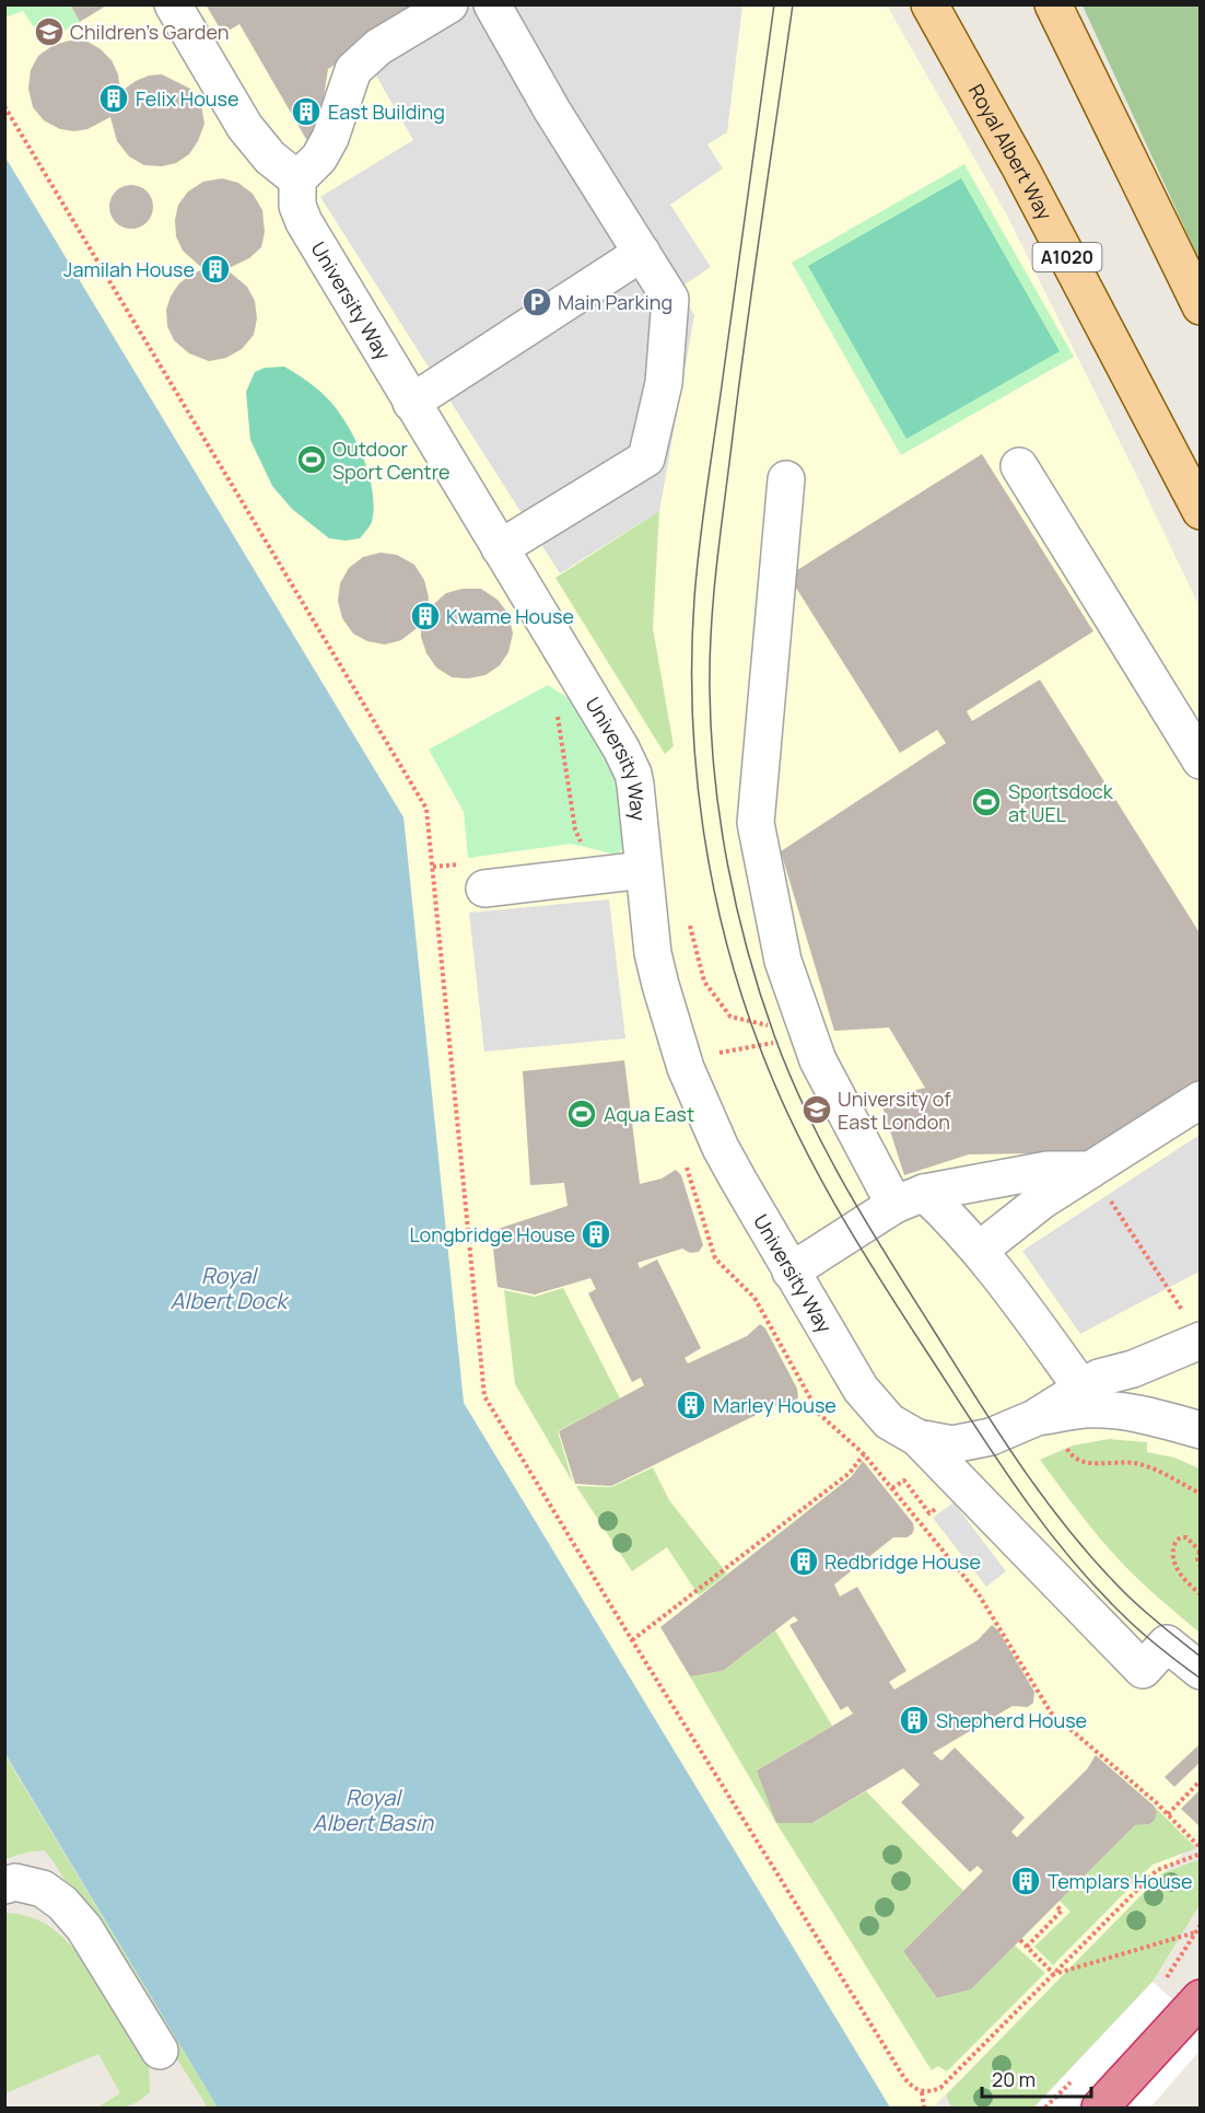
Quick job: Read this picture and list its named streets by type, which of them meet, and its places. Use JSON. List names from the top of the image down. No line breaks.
{"streets":{"main road":["Royal Albert Way","A1020"],"street":["University Way"]},"water":["Royal Albert Dock","Royal Albert Basin"],"places":{"school or university":["Children's Garden","University of East London"],"building":["Felix House","East Building","Jamilah House","Kwame House","Longbridge House","Marley House","Redbridge House","Shepherd House","Templars House"],"parking":["Main Parking"],"sports":["Outdoor Sport Centre","Sportsdock at UEL","Aqua East"]},"scale_bar":"20 m"}
